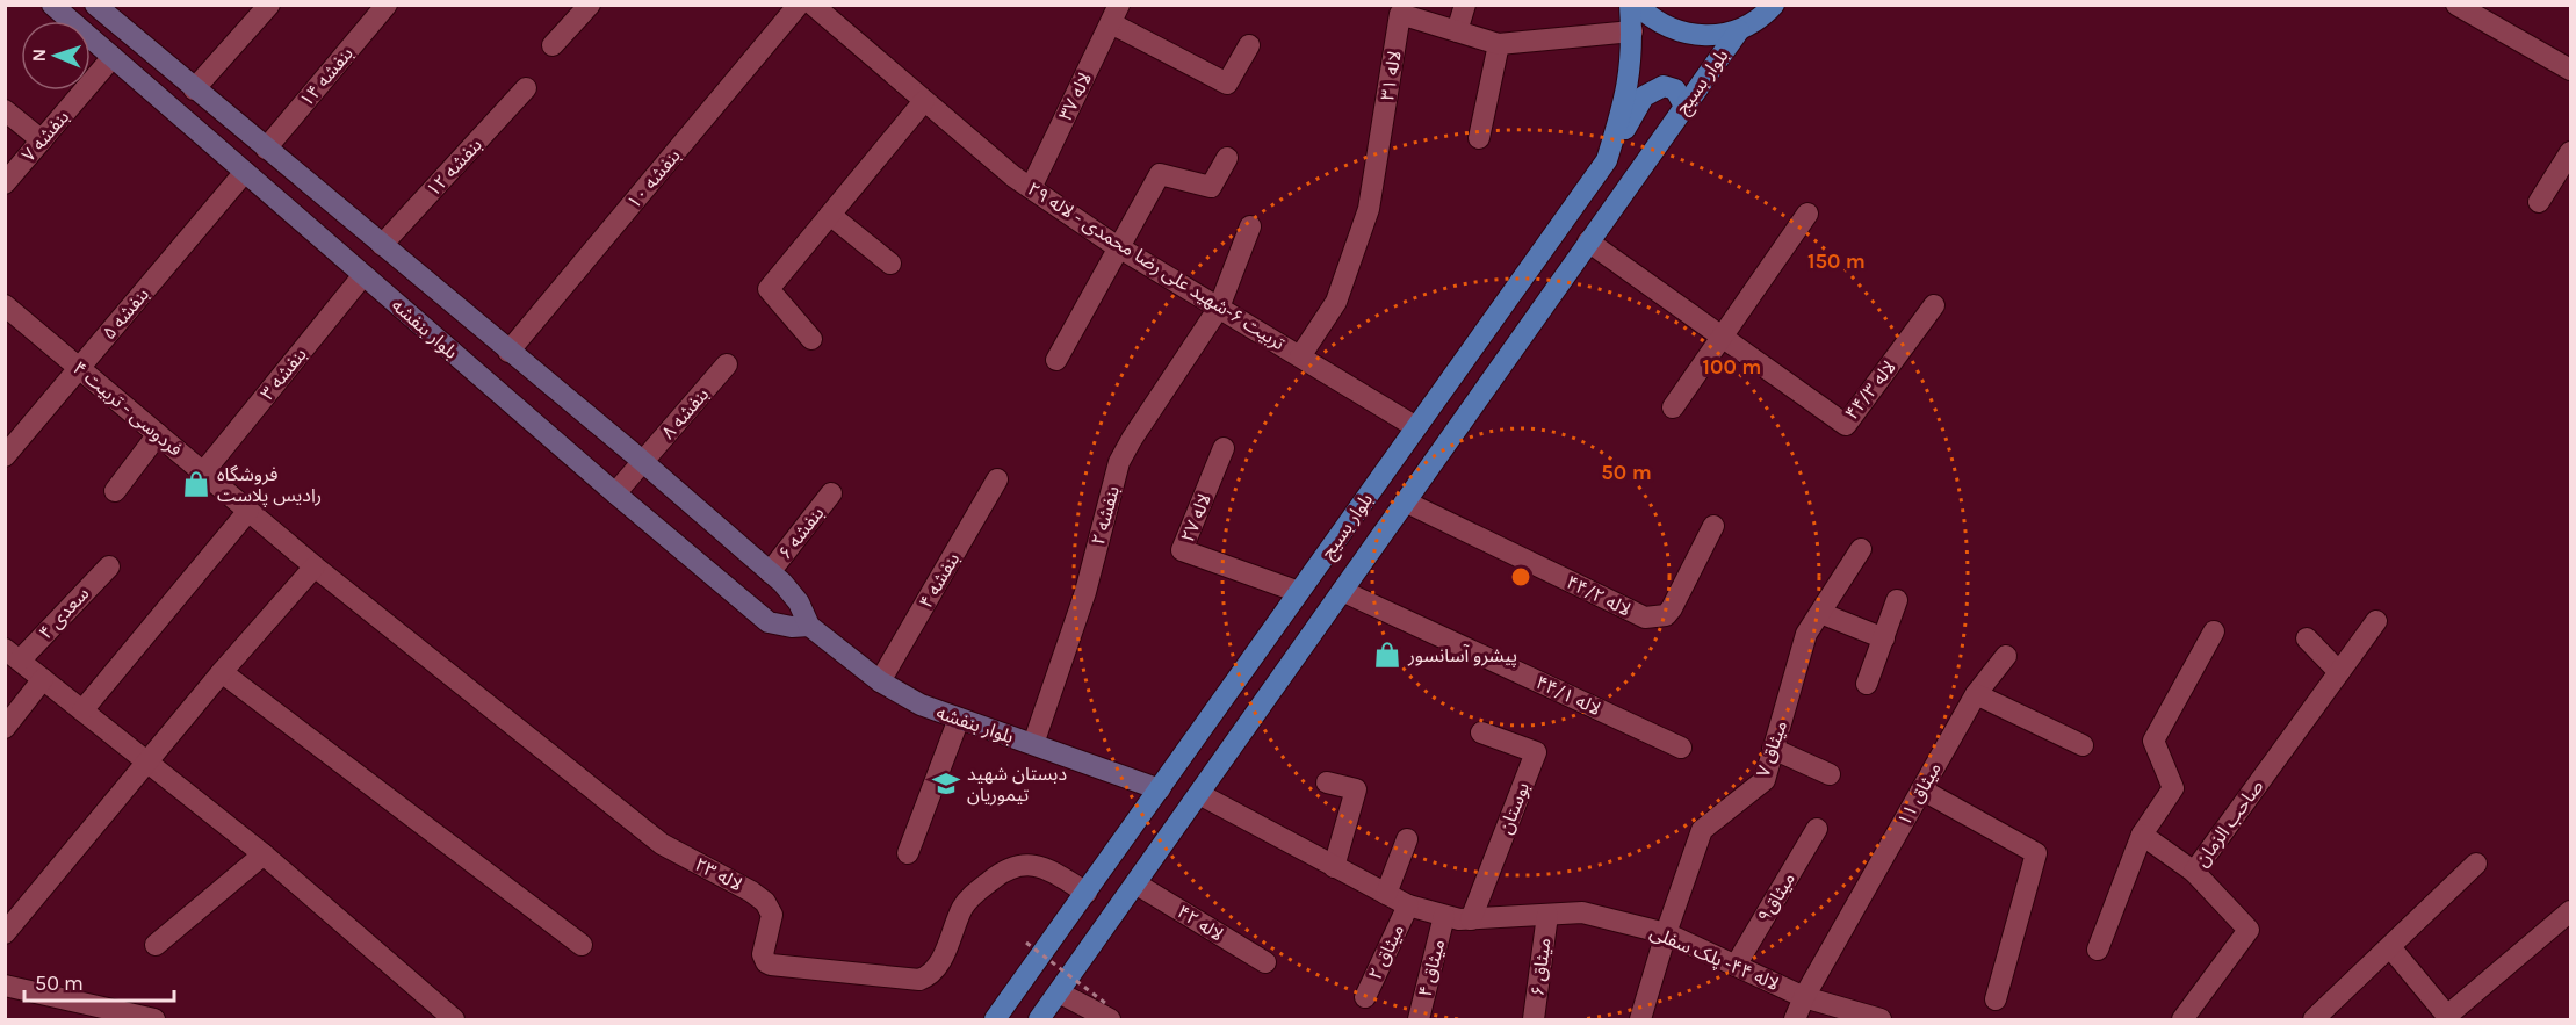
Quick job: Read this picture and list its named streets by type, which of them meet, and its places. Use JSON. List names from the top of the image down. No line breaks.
{"streets":{"main road":["بلوار بسیج","بلوار بنفشه"],"street":["لاله ۳۱","بنفشه ۱۴","لاله ۳۷","بنفشه ۷","بنفشه ۱۲","بنفشه ۱۰","تربیت ۶-شهید علی رضا محمدی - لاله ۲۹","بنفشه ۵","بنفشه ۳","لاله ۴۴/۳","فردوسی - تربیت ۴","بنفشه ۸","بنفشه ۲","لاله ۲۷","بنفشه ۶","بنفشه ۴","لاله ۴۴/۲","سعدی ۴","لاله ۴۴/۱","میثاق ۷","میثاق ۱۱","بوستان","صاحب الزمان","لاله ۲۳","میثاق۹","لاله ۴۲","میثاق ۲","لاله ۴۴- پلک سفلی","میثاق ۶","میثاق ۴"]},"crossings":[["لاله ۳۱","بلوار بسیج"],["لاله ۳۱","تربیت ۶-شهید علی رضا محمدی - لاله ۲۹"],["بنفشه ۱۴","بلوار بنفشه"],["بلوار بسیج","تربیت ۶-شهید علی رضا محمدی - لاله ۲۹"],["بلوار بسیج","بلوار بنفشه"],["بلوار بسیج","لاله ۴۴/۳"],["بلوار بسیج","لاله ۲۷"],["بلوار بسیج","لاله ۴۴/۲"],["بلوار بسیج","لاله ۴۴/۱"],["بلوار بسیج","لاله ۲۳"],["بلوار بسیج","لاله ۴۲"],["بلوار بسیج","لاله ۴۴- پلک سفلی"],["لاله ۳۷","تربیت ۶-شهید علی رضا محمدی - لاله ۲۹"],["بنفشه ۷","بلوار بنفشه"],["بنفشه ۱۲","بلوار بنفشه"],["بنفشه ۱۰","بلوار بنفشه"],["تربیت ۶-شهید علی رضا محمدی - لاله ۲۹","بنفشه ۲"],["بنفشه ۵","بلوار بنفشه"],["بنفشه ۵","فردوسی - تربیت ۴"],["بلوار بنفشه","بنفشه ۳"],["بلوار بنفشه","بنفشه ۸"],["بلوار بنفشه","بنفشه ۲"],["بلوار بنفشه","بنفشه ۶"],["بلوار بنفشه","بنفشه ۴"],["بنفشه ۳","فردوسی - تربیت ۴"],["فردوسی - تربیت ۴","لاله ۲۳"],["میثاق ۷","لاله ۴۴- پلک سفلی"],["میثاق ۱۱","لاله ۴۴- پلک سفلی"],["بوستان","لاله ۴۴- پلک سفلی"],["میثاق۹","لاله ۴۴- پلک سفلی"],["میثاق ۲","لاله ۴۴- پلک سفلی"],["لاله ۴۴- پلک سفلی","میثاق ۶"],["لاله ۴۴- پلک سفلی","میثاق ۴"]],"places":{"shop":["فروشگاه رادیس پلاست","پیشرو آسانسور"],"school or university":["دبستان شهید تیموریان"]},"scale_bar":"50 m","north":"left","rings":["150 m","100 m","50 m"]}
